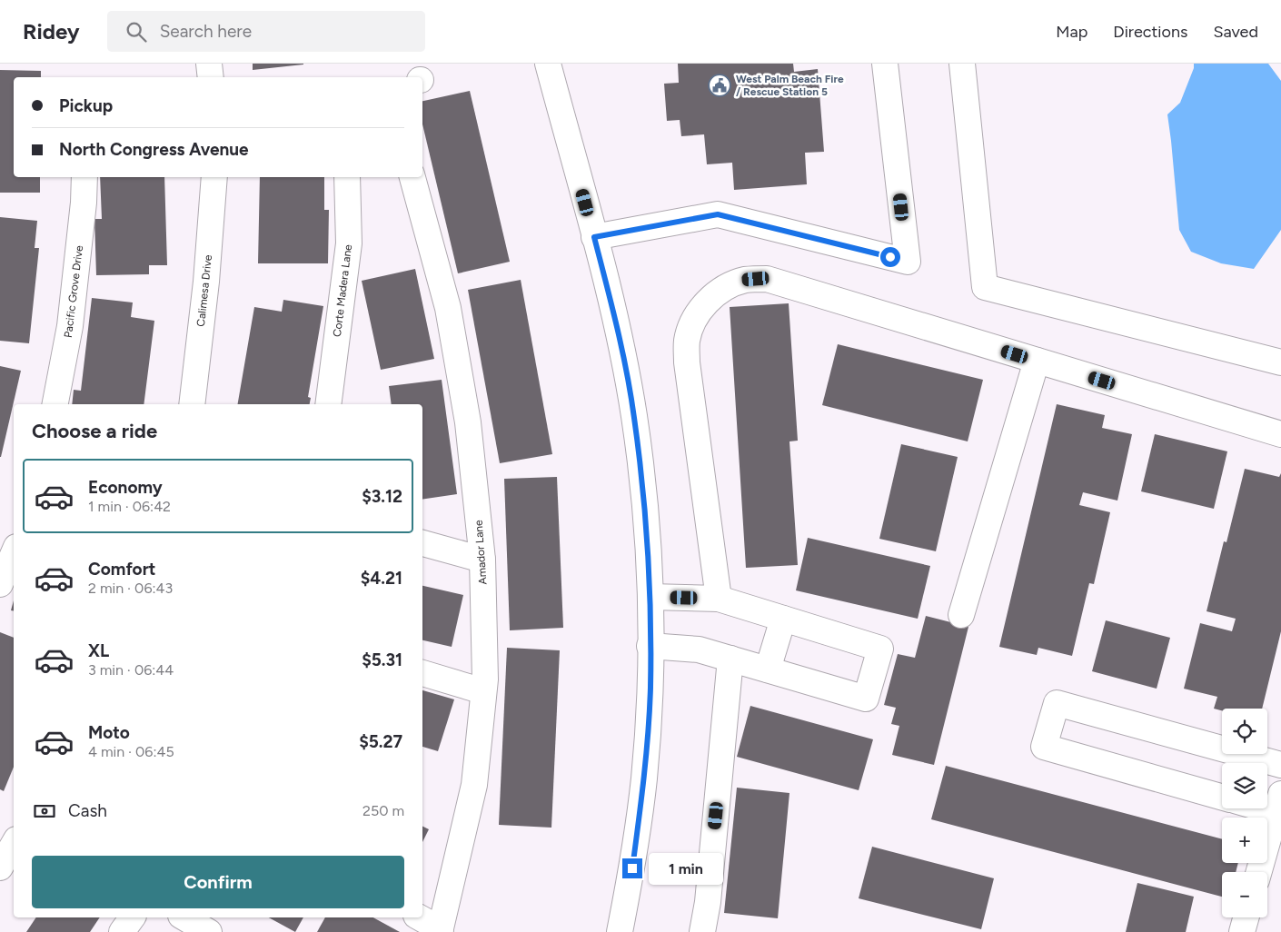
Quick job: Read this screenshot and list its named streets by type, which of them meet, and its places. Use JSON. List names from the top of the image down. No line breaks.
{"streets":{"street":["Calimesa Drive","Corte Madera Lane","Pacific Grove Drive","Amador Lane"]},"places":{"public building":["West Palm Beach Fire / Rescue Station 5"]},"page":{"header":"Ridey","search":"Search here","nav":["Map","Directions","Saved"],"banner":["Pickup","North Congress Avenue"],"heading":"Choose a ride","list":[{"name":"Economy","note":"1 min · 06:42","value":"$3.12"},{"name":"Comfort","note":"2 min · 06:43","value":"$4.21"},{"name":"XL","note":"3 min · 06:44","value":"$5.31"},{"name":"Moto","note":"4 min · 06:45","value":"$5.27"}],"map_buttons":["+","−"],"pay":["Cash","250 m"],"buttons":"Confirm","bubble":"1 min"}}
